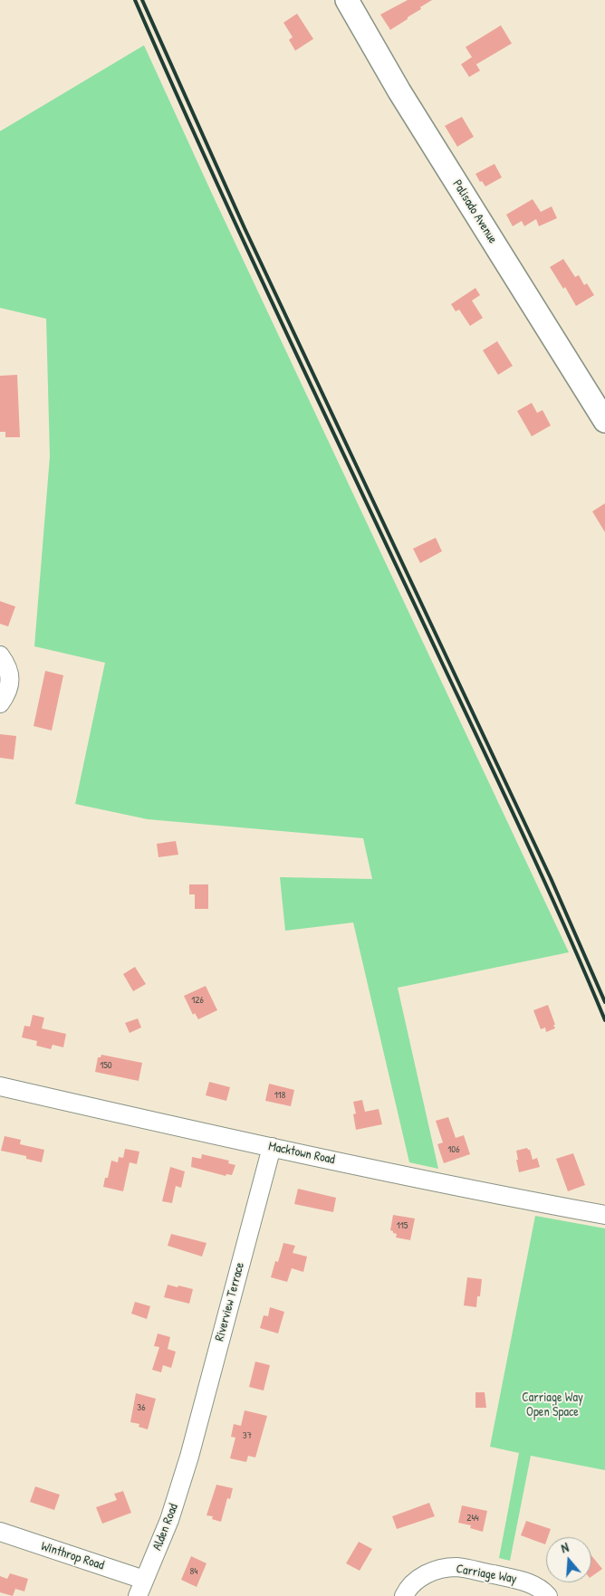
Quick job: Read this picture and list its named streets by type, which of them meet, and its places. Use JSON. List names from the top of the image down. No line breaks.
{"streets":{"main road":["Palisado Avenue"],"street":["Macktown Road","Riverview Terrace","Alden Road","Winthrop Road","Carriage Way"]},"crossings":[["Macktown Road","Riverview Terrace"],["Riverview Terrace","Alden Road"],["Alden Road","Winthrop Road"]],"parks":["Carriage Way Open Space"],"house_numbers":["126","150","118","106","115","36","37","244","84"],"north":"top"}
